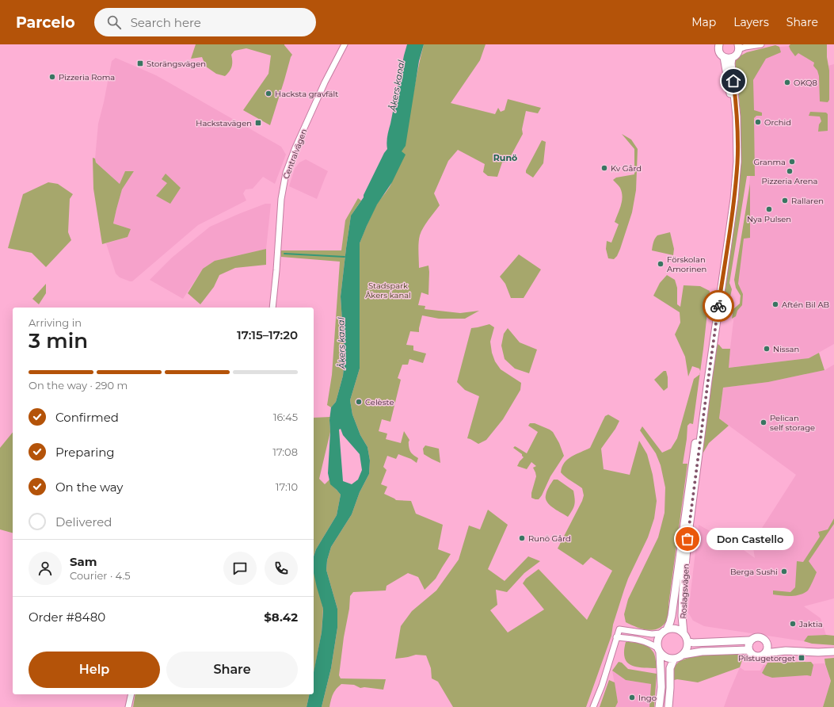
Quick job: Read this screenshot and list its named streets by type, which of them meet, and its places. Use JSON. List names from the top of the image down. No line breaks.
{"streets":{"main road":["Roslagsvägen"],"street":["Centralvägen"]},"districts":["Runö"],"water":["Åkers kanal"],"parks":["Stadspark Åkers kanal"],"places":{"transit":["Storängsvägen","Hackstavägen","Pilstugetorget"],"other":["Pizzeria Roma","OKQ8","Hacksta gravfält","Orchid","Granma","Kv Gård","Pizzeria Arena","Rallaren","Nya Pulsen","Förskolan Amorinen","Aftén Bil AB","Nissan","Celèste","Pelican self storage","Runö Gård","Don Castello","Berga Sushi","Jaktia","Ingo"]},"page":{"header":"Parcelo","search":"Search here","nav":["Map","Layers","Share"],"heading":["3 min","Arriving in","17:15–17:20"],"panel":["Sam","Courier · 4.5","Order #8480","$8.42"],"bar":"On the way · 290 m","list":[["Confirmed","16:45"],["Preparing","17:08"],["On the way","17:10"],"Delivered"],"bubble":"Don Castello","buttons":["Help","Share"]}}
